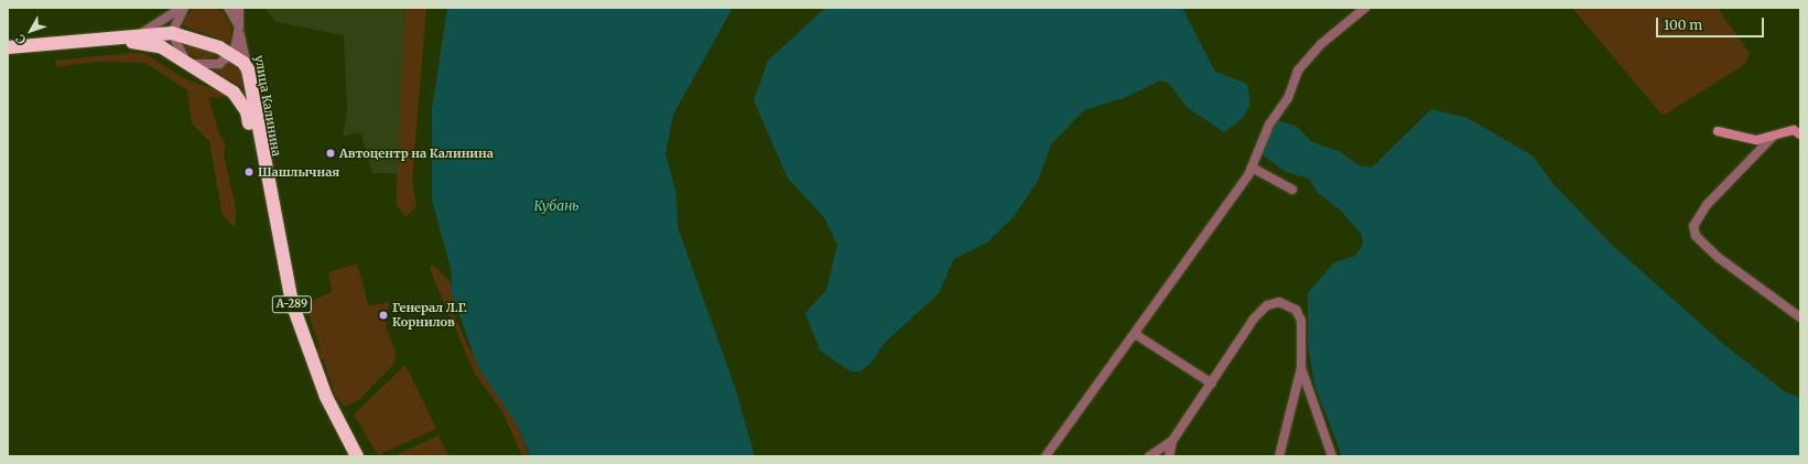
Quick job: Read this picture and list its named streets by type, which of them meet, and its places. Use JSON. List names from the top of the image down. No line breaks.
{"streets":{"highway":["улица Калинина","А-289"]},"crossings":[["улица Калинина","А-289"]],"water":["Кубань"],"places":["Автоцентр на Калинина","Шашлычная","Генерал Л.Г. Корнилов"],"scale_bar":"100 m","north":"bottom left"}
